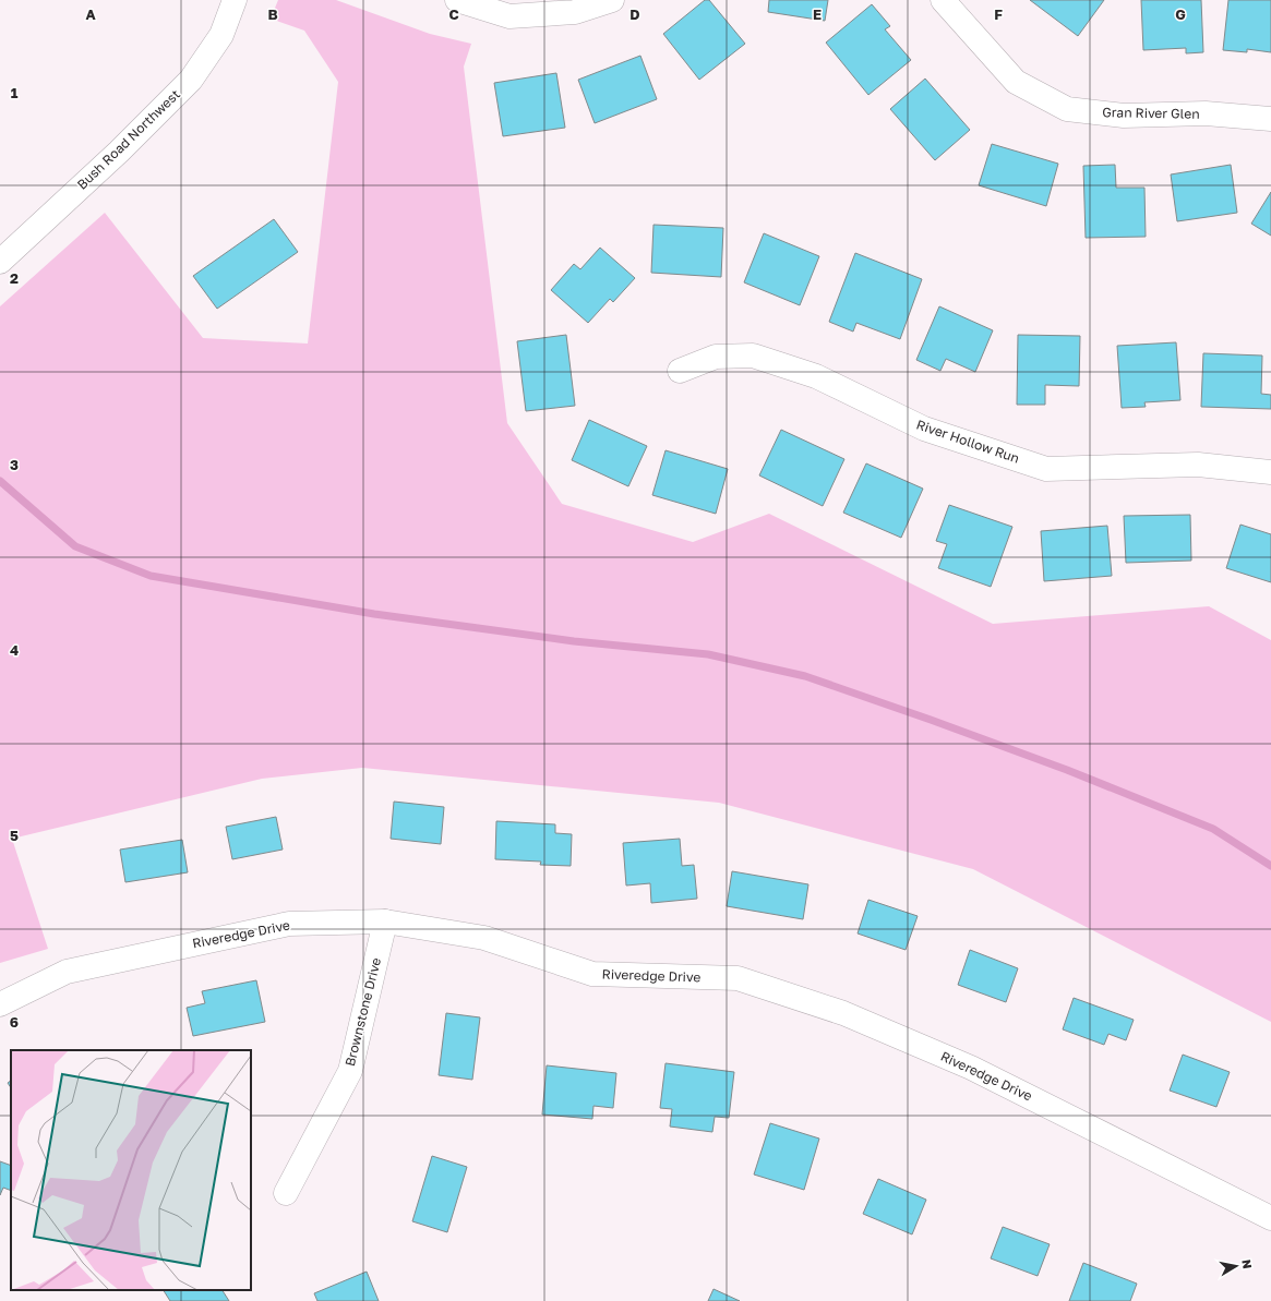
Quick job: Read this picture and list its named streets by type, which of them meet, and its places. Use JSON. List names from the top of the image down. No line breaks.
{"streets":{"street":["Gran River Glen","Bush Road Northwest","River Hollow Run","Riveredge Drive","Brownstone Drive"]},"crossings":[["Riveredge Drive","Brownstone Drive"]],"north":"right","grid":{"columns":["A","B","C","D","E","F","G"],"rows":["1","2","3","4","5","6"]}}
